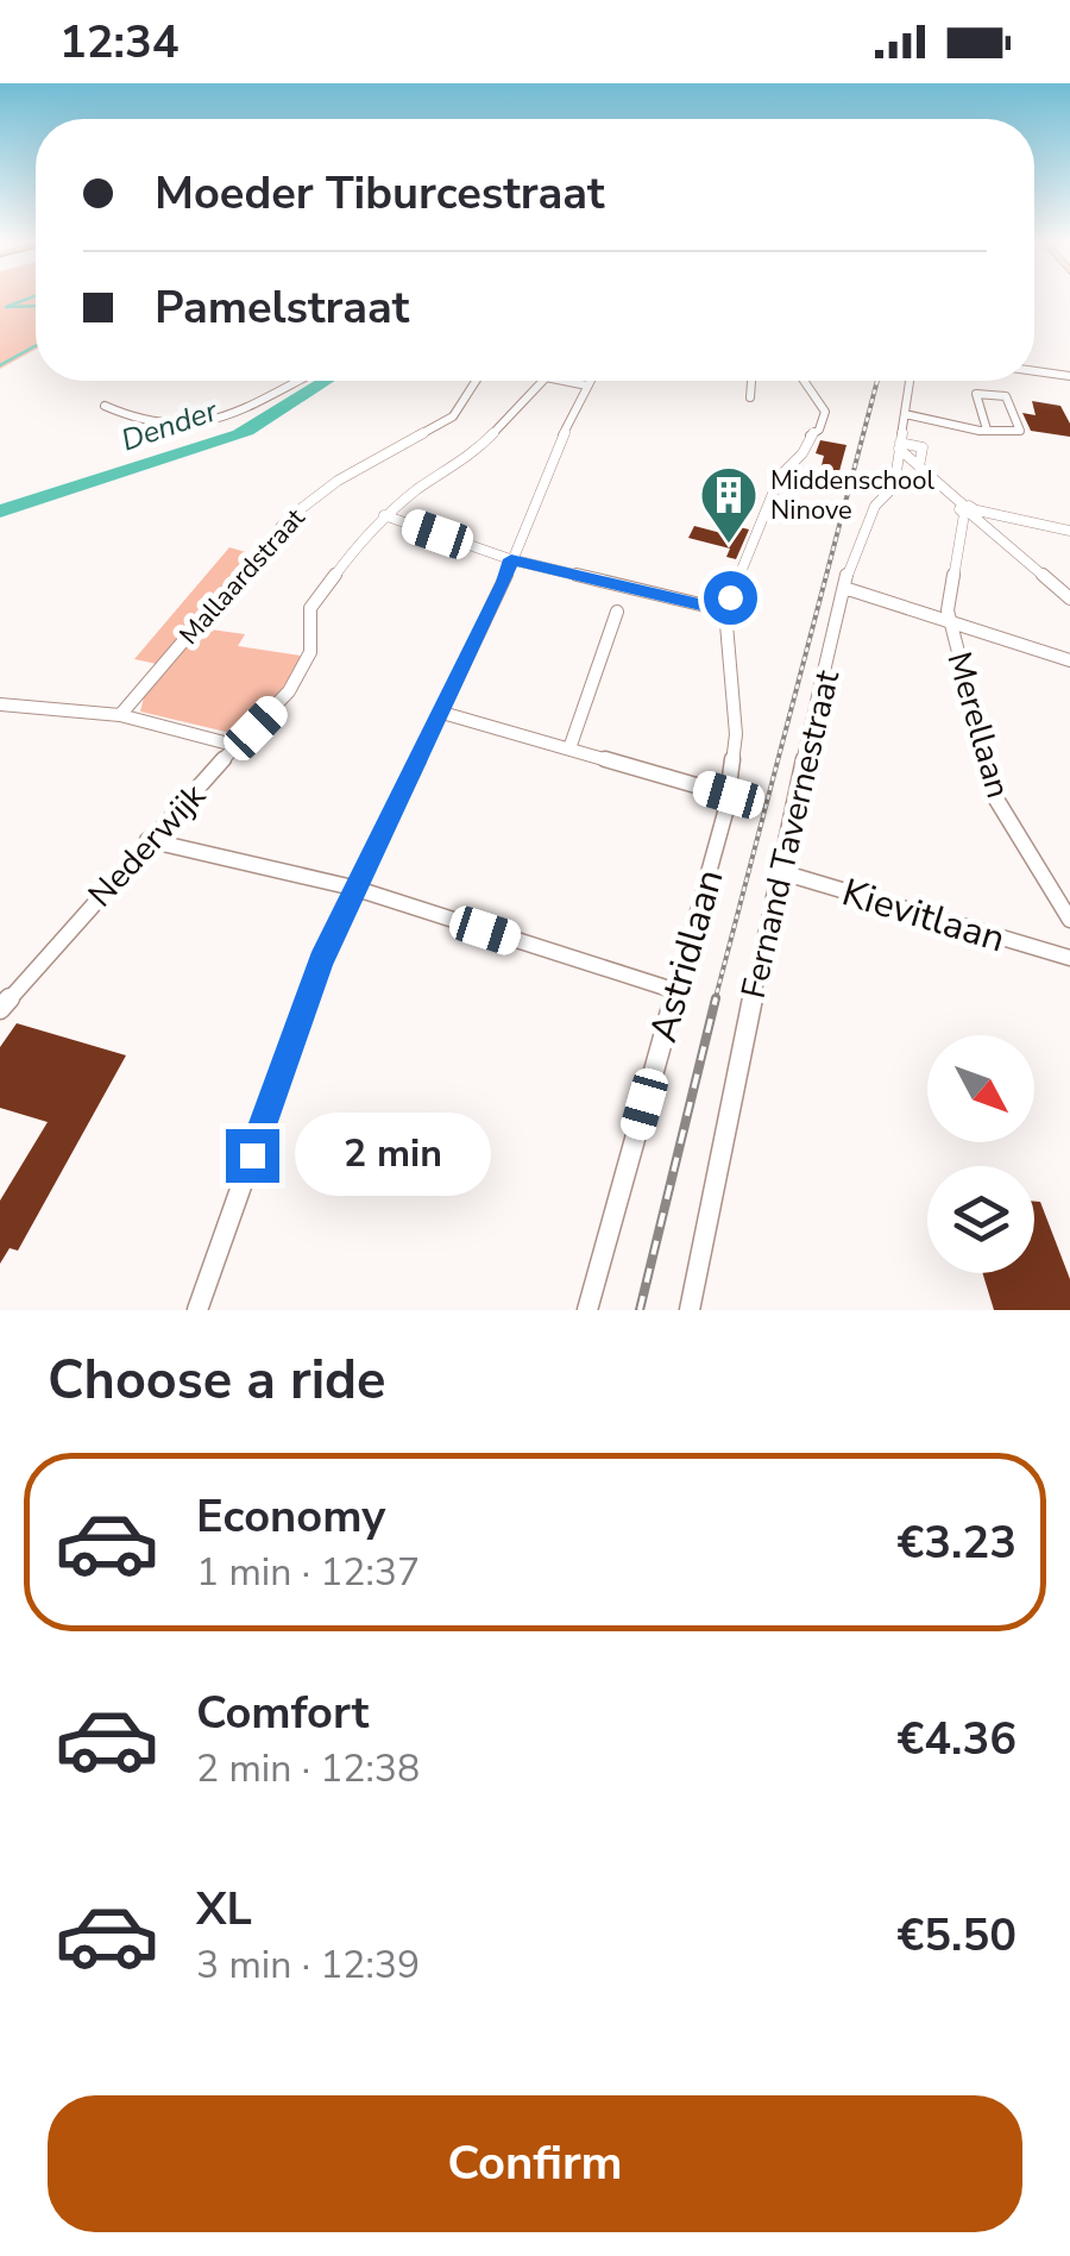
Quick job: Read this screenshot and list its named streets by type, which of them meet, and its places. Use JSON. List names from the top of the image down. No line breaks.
{"streets":{"street":["Mallaardstraat","Merellaan","Fernand Tavernestraat","Nederwijk","Kievitlaan","Astridlaan"]},"crossings":[["Fernand Tavernestraat","Kievitlaan"]],"water":["Dender"],"places":{"building":["Middenschool Ninove"]},"north":"bottom right","page":{"status":"12:34","banner":["Moeder Tiburcestraat","Pamelstraat"],"bubble":"2 min","heading":"Choose a ride","list":[{"name":"Economy","note":"1 min · 12:37","value":"€3.23"},{"name":"Comfort","note":"2 min · 12:38","value":"€4.36"},{"name":"XL","note":"3 min · 12:39","value":"€5.50"}],"buttons":"Confirm"}}
